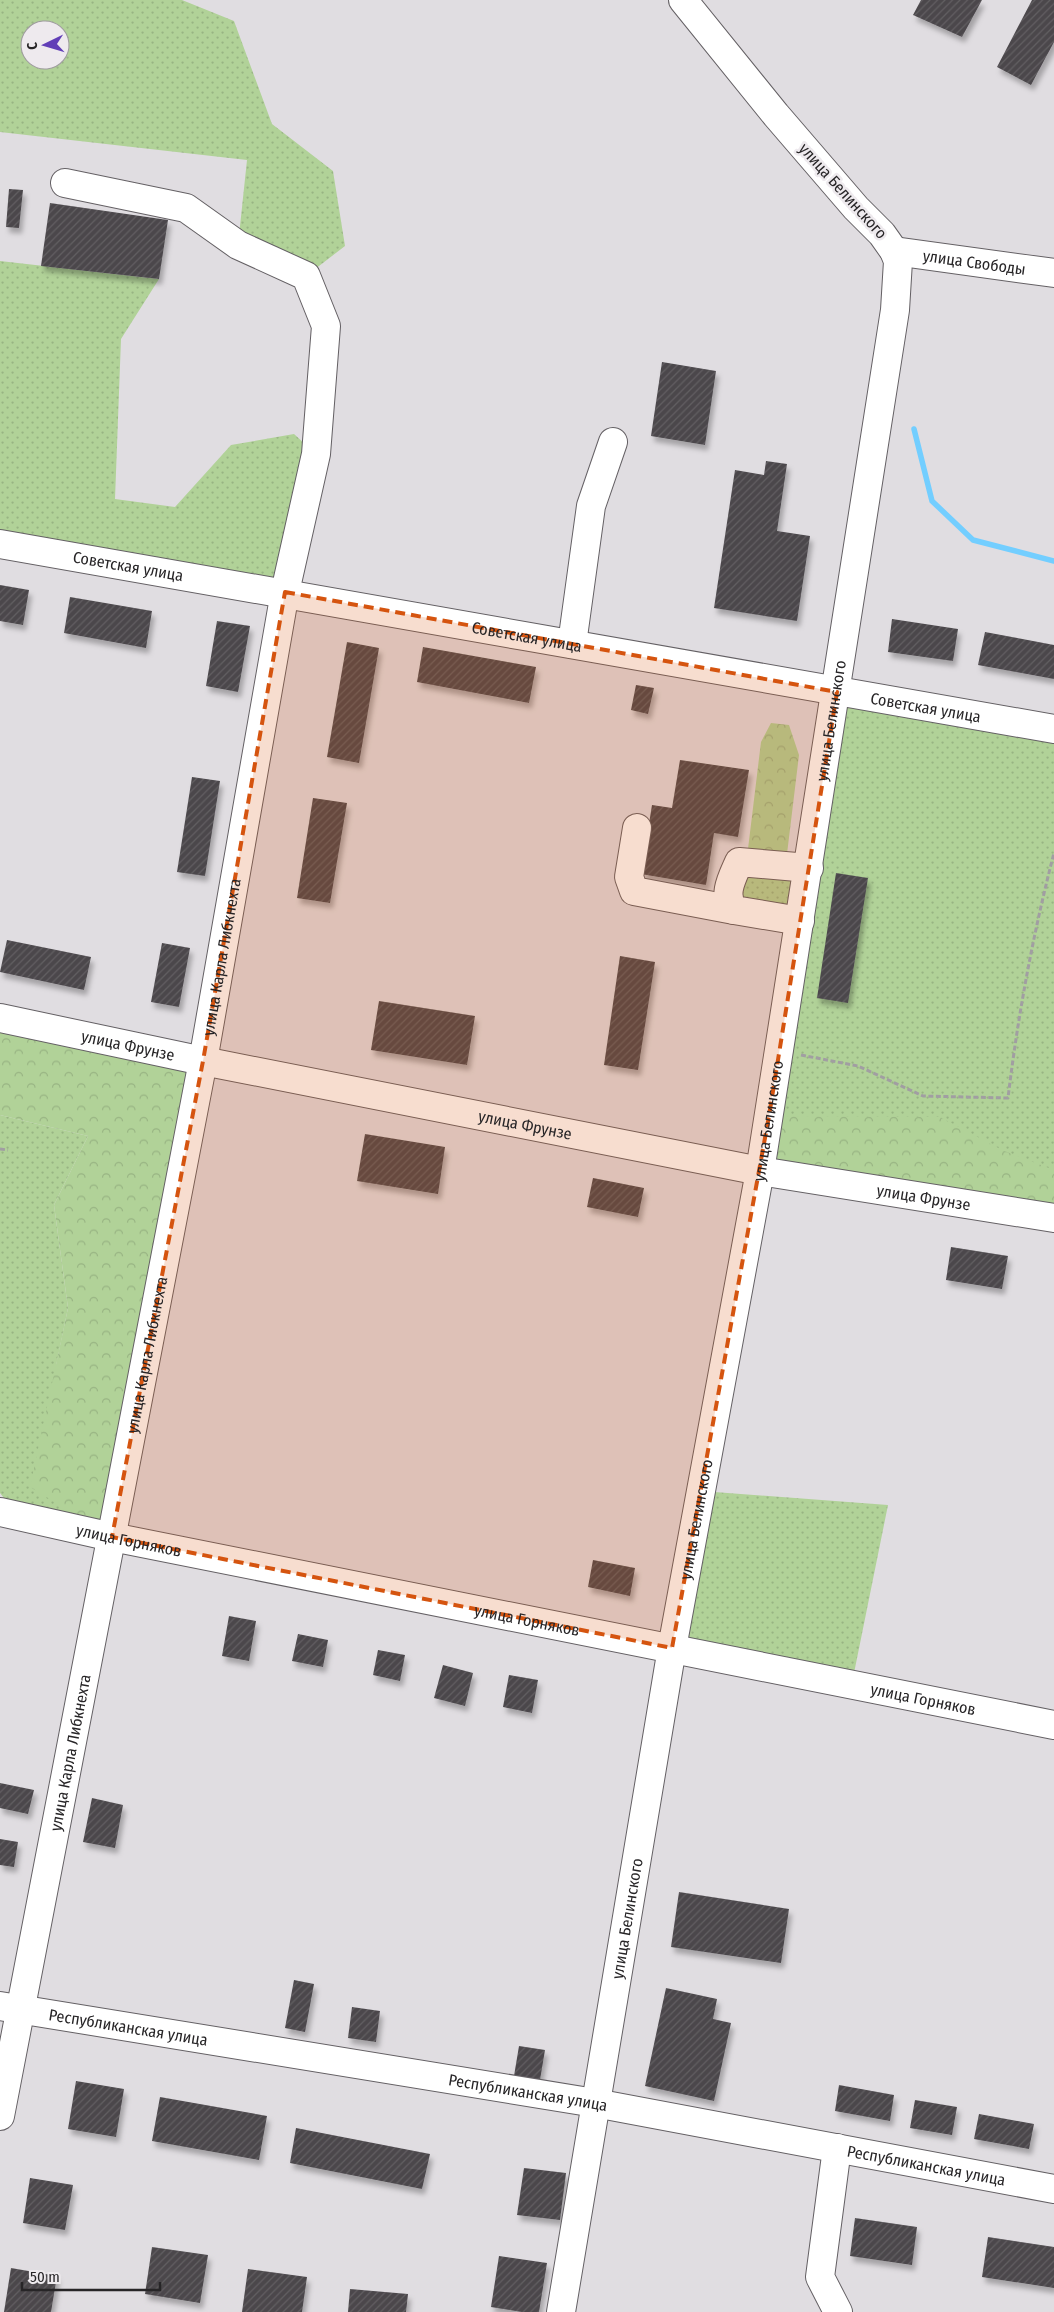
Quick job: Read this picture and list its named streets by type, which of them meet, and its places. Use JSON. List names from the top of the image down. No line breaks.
{"streets":{"street":["улица Белинского","улица Свободы","Советская улица","улица Карла Либкнехта","улица Фрунзе","улица Горняков","Республиканская улица"]},"crossings":[["улица Белинского","улица Свободы"],["улица Белинского","Советская улица"],["улица Белинского","улица Фрунзе"],["улица Белинского","улица Горняков"],["улица Белинского","Республиканская улица"],["Советская улица","улица Карла Либкнехта"],["улица Карла Либкнехта","улица Фрунзе"],["улица Карла Либкнехта","улица Горняков"],["улица Карла Либкнехта","Республиканская улица"]],"scale_bar":"50 m","north":"left"}
